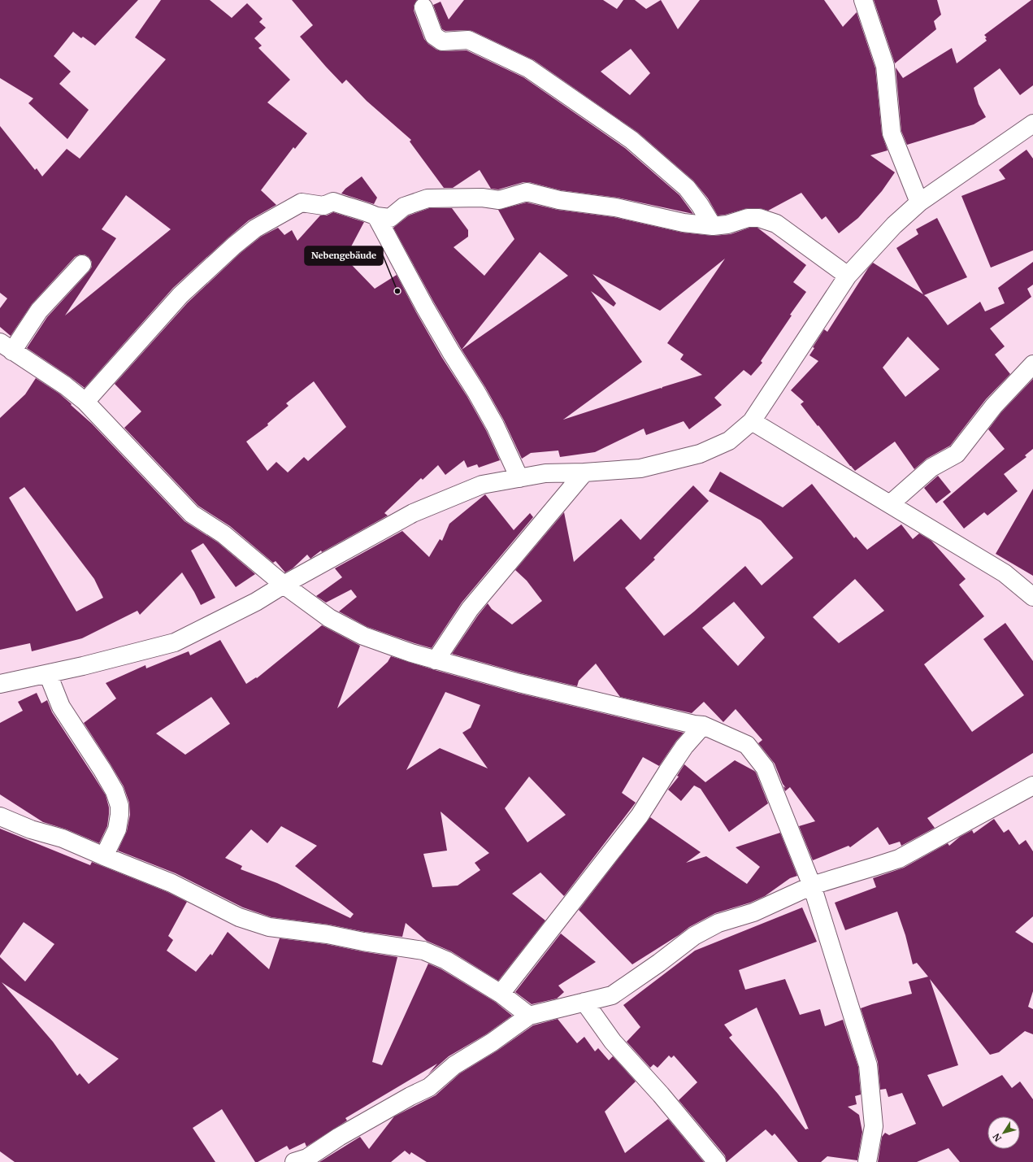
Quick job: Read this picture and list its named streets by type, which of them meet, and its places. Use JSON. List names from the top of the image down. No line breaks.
{"places":["Nebengebäude"],"north":"bottom left"}
